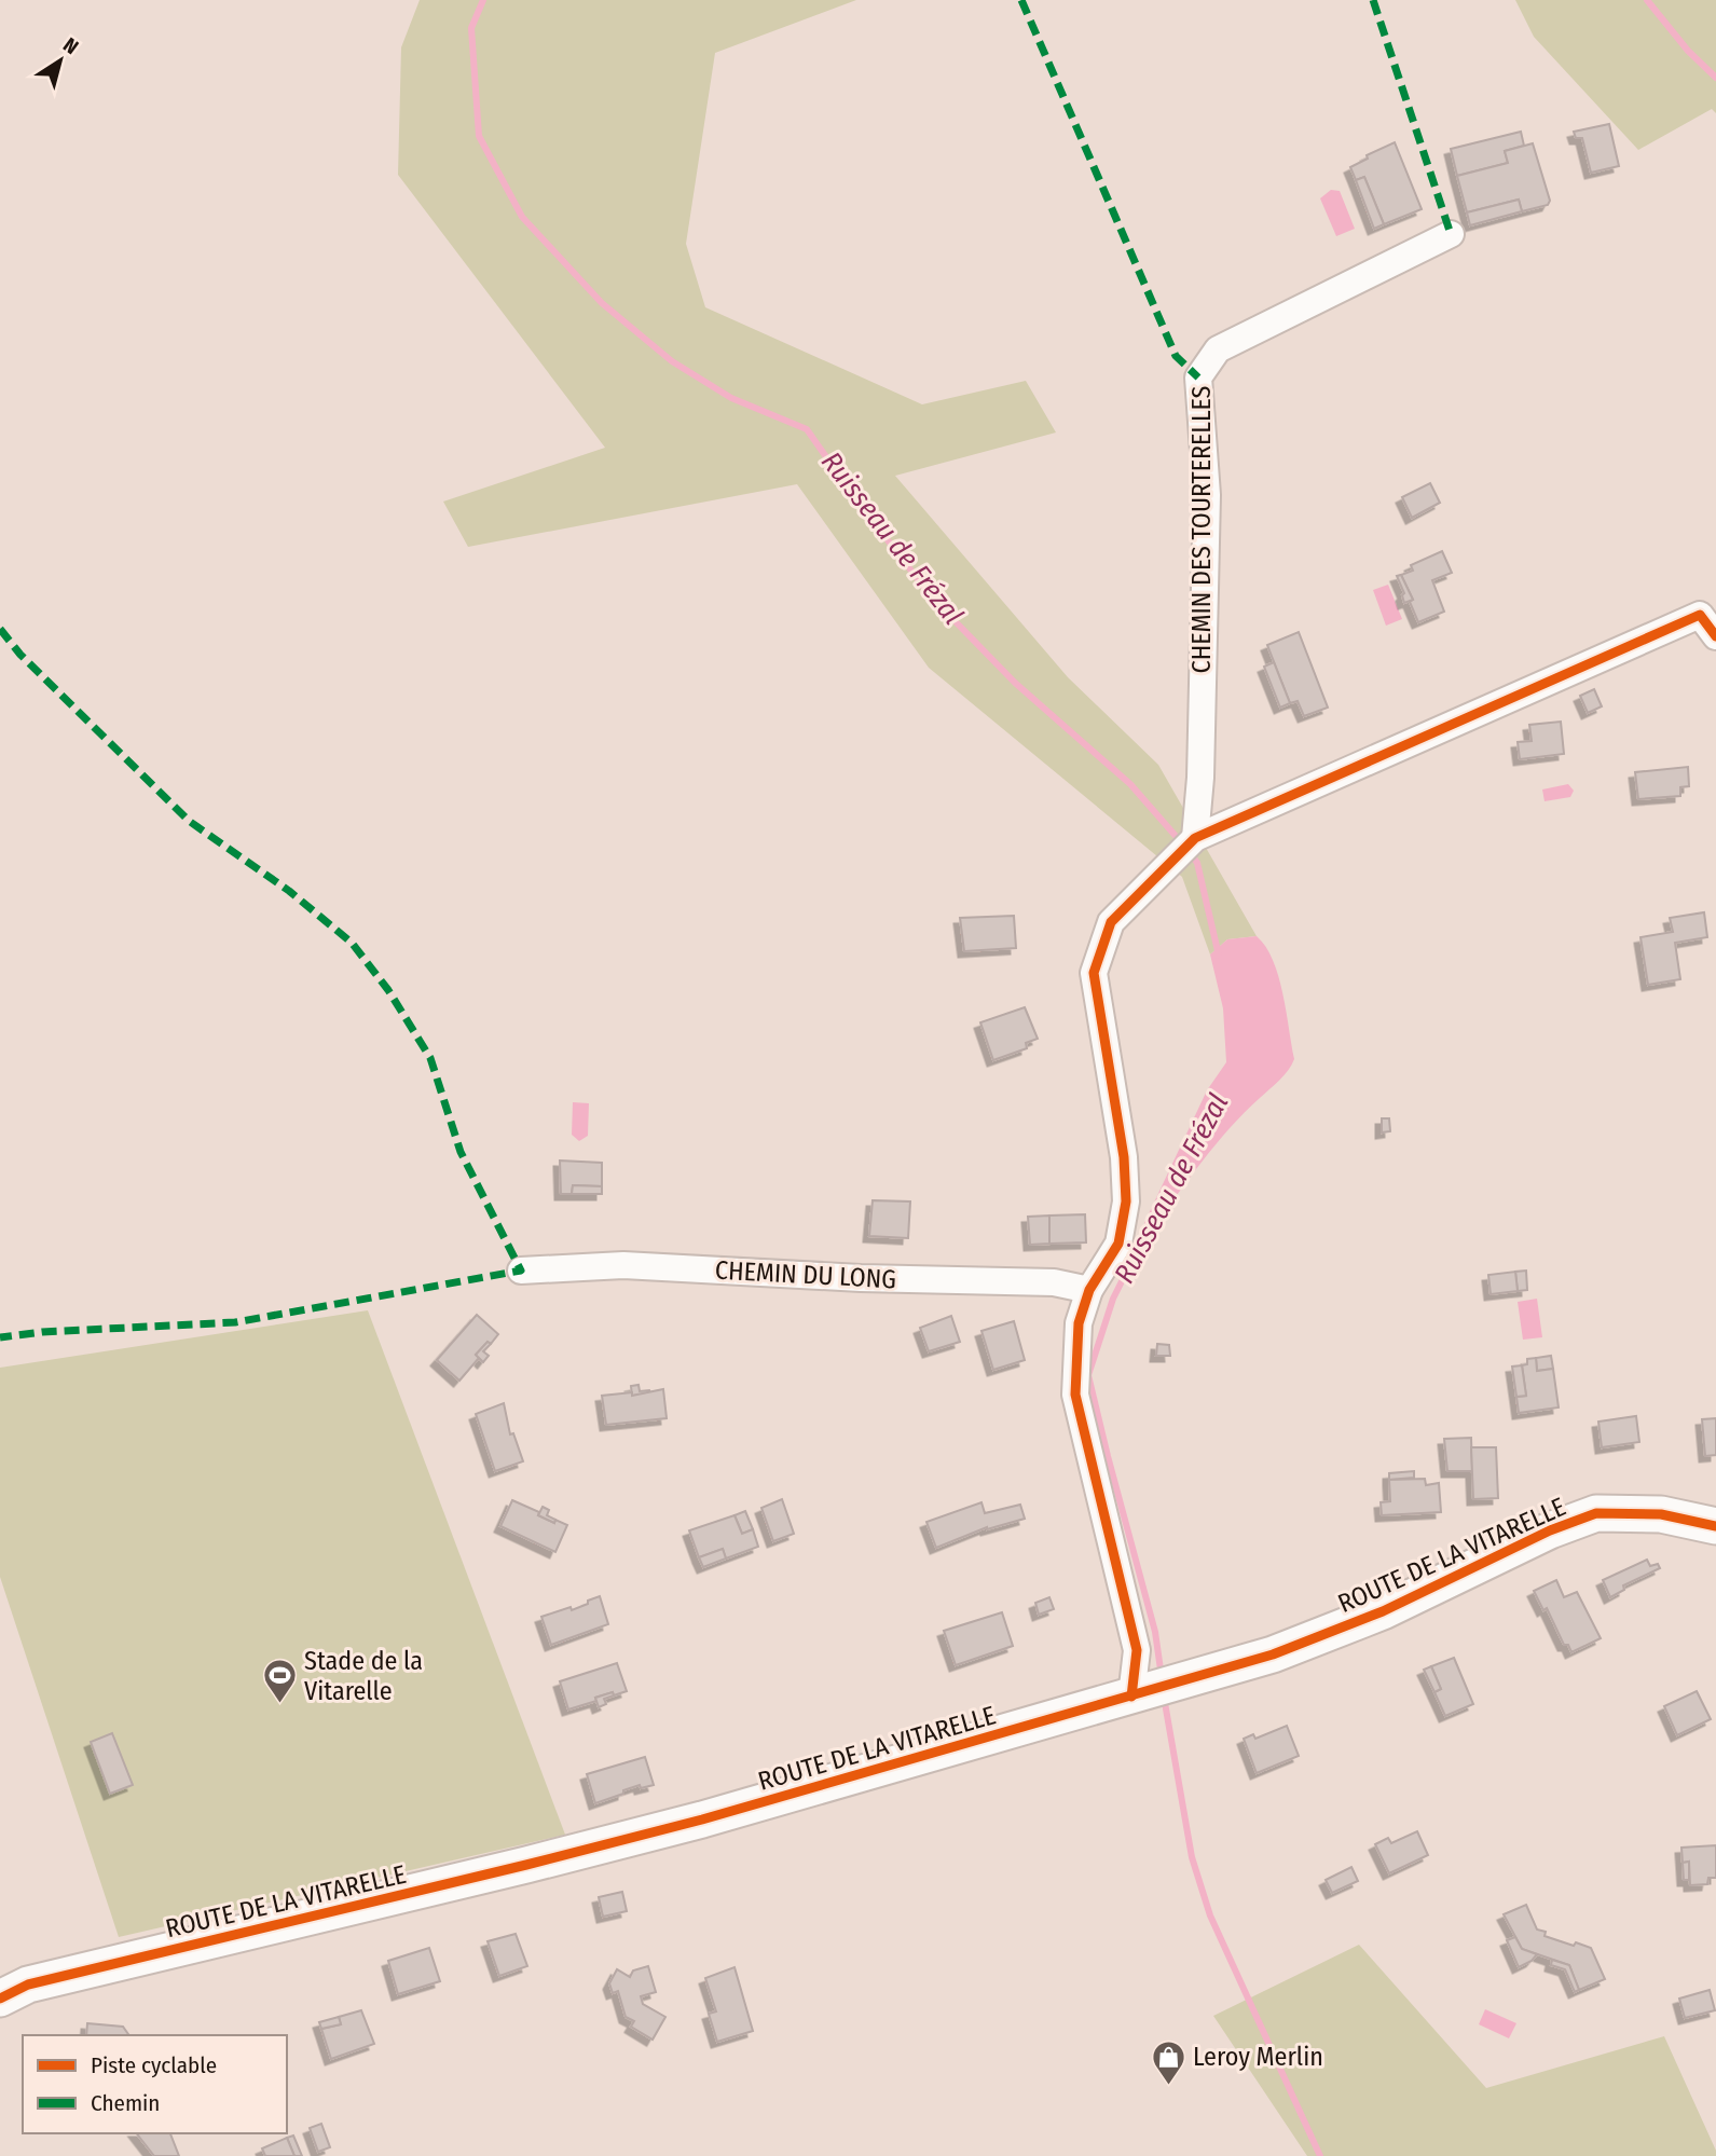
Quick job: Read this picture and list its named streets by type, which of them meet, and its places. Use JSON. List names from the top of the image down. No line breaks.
{"streets":{"street":["CHEMIN DES TOURTERELLES","CHEMIN DU LONG","ROUTE DE LA VITARELLE"]},"water":["Ruisseau de Frézal"],"places":{"sports":["Stade de la Vitarelle"],"shop":["Leroy Merlin"]},"legend":["Piste cyclable","Chemin"],"north":"top right"}
